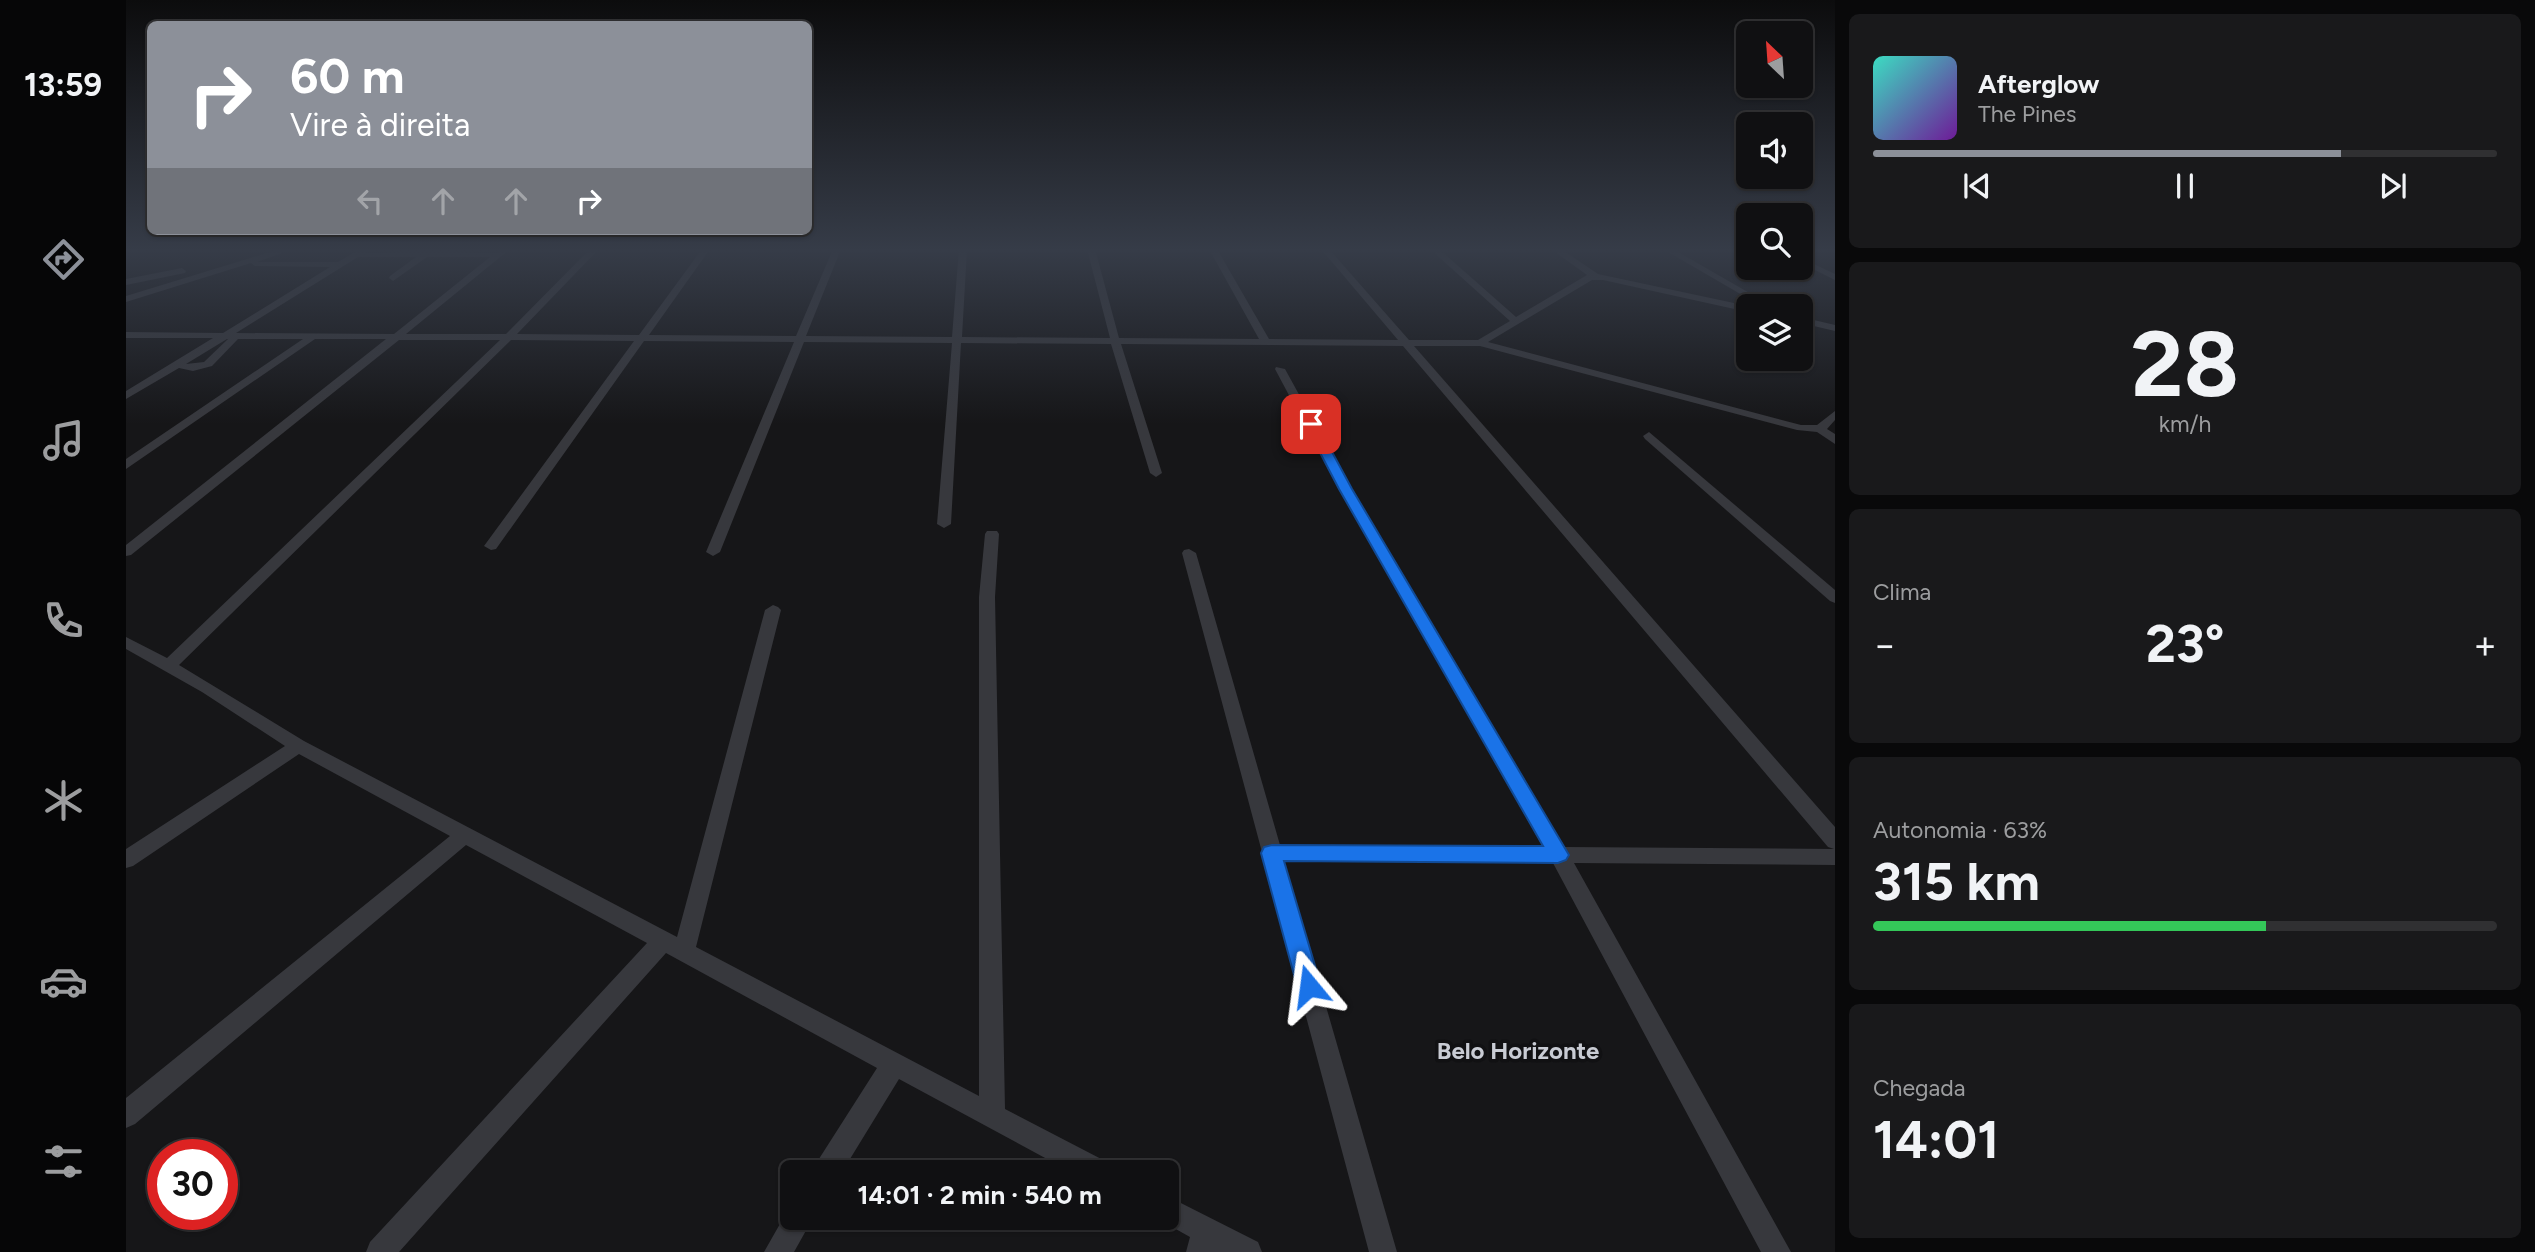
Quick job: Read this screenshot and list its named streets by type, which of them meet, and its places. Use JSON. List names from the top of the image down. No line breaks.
{"districts":["Belo Horizonte"],"north":"top left","page":{"tabs":"13:59","turn":["60 m","Vire à direita"],"song":["Afterglow","The Pines"],"tile":[["28","km/h"],"Clima",["Autonomia · 63%","315 km"],["Chegada","14:01"]],"heat":["−","23°","+"],"limit":"30","trip":"14:01 · 2 min · 540 m"}}
